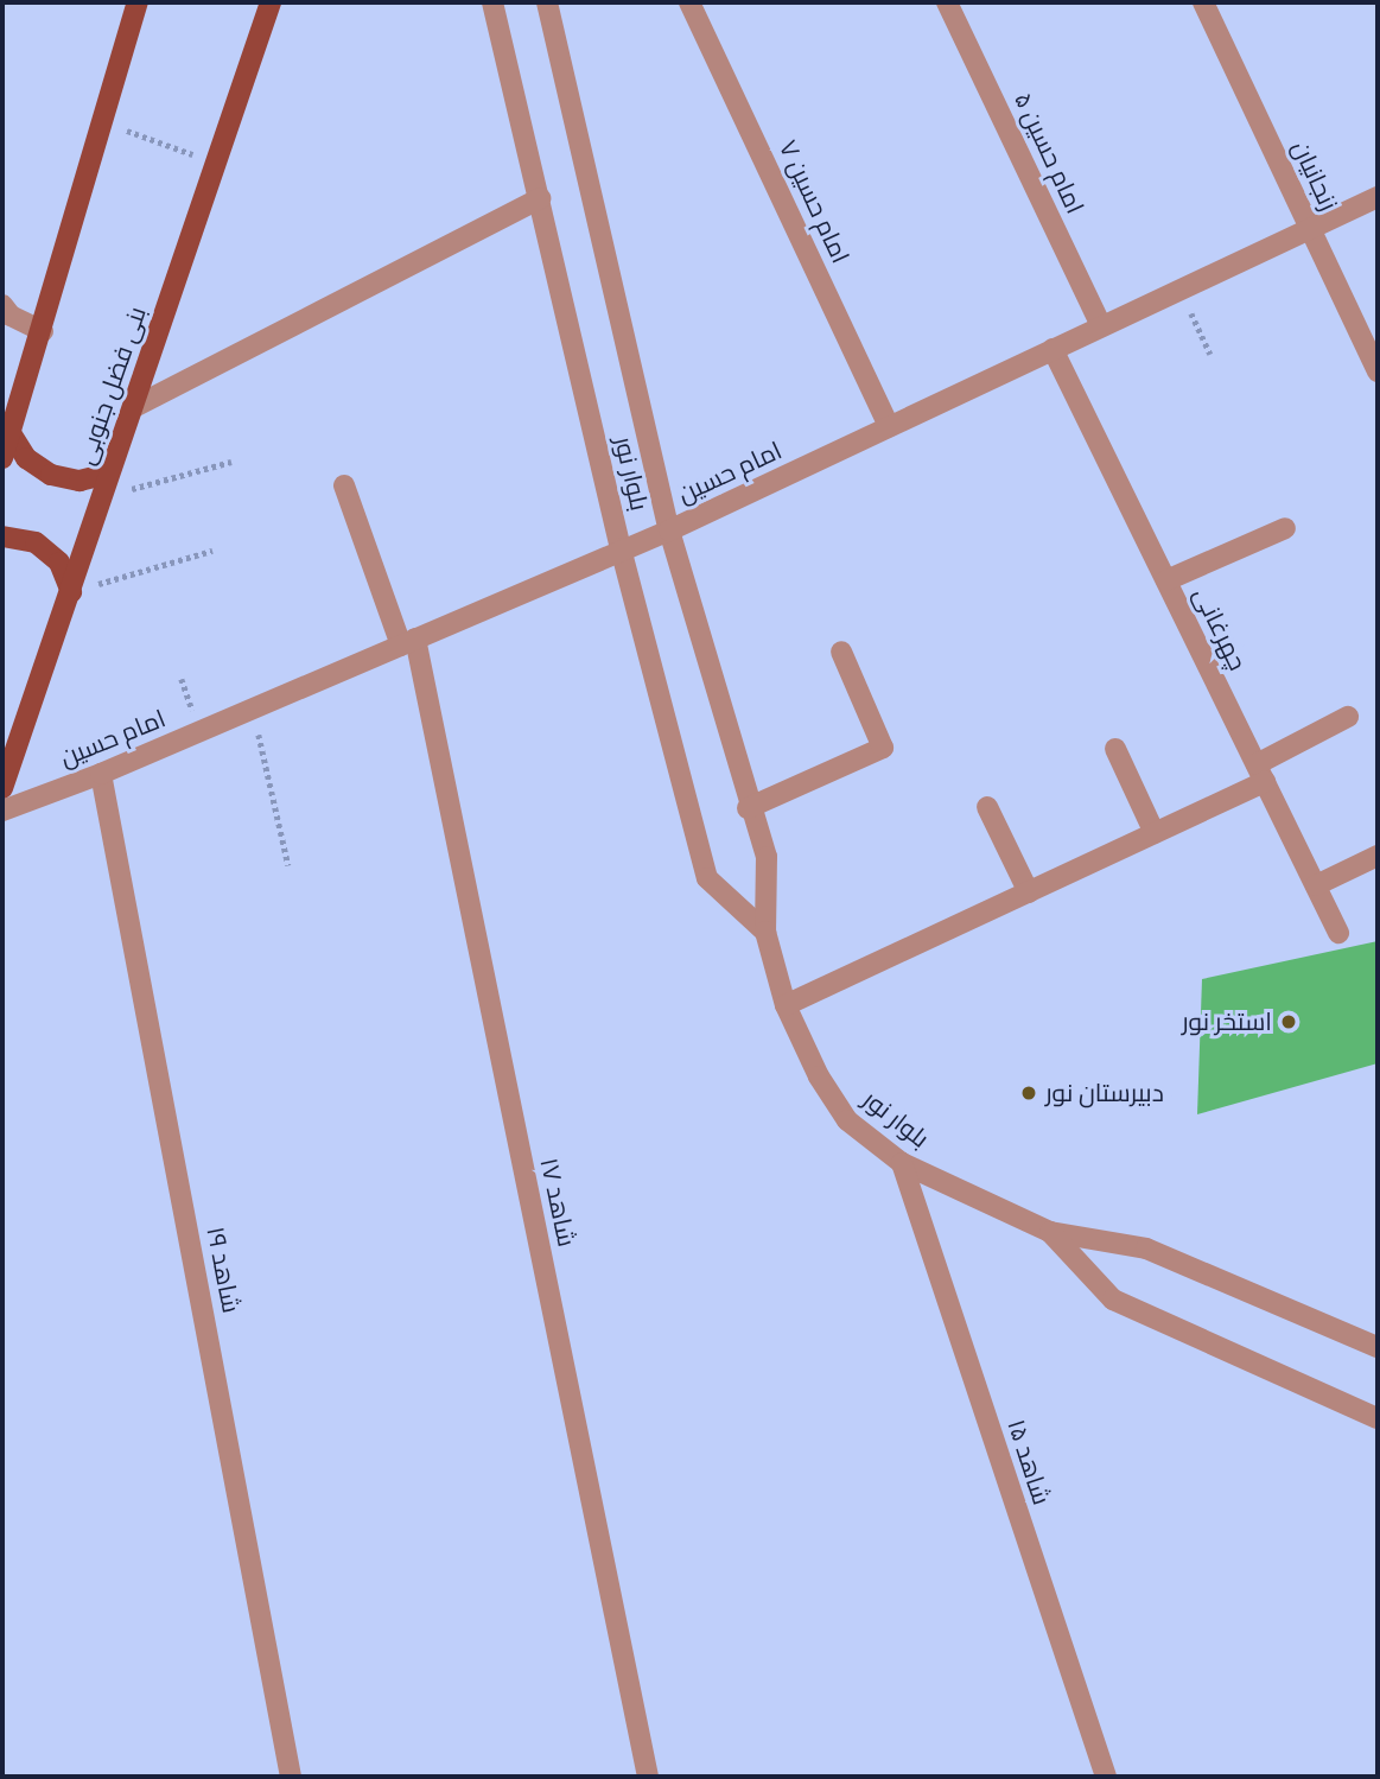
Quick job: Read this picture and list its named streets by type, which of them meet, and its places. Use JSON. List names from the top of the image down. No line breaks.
{"streets":{"main road":["بنی فضل جنوبی"],"street":["امام حسین ۵","زنجانیان","امام حسین ۷","امام حسین","بلوار نور","چهرغانی","شاهد ۱۷","شاهد ۱۹","شاهد ۱۵"]},"crossings":[["امام حسین ۵","امام حسین"],["زنجانیان","امام حسین"],["امام حسین ۷","امام حسین"],["امام حسین","بلوار نور"],["امام حسین","چهرغانی"],["امام حسین","شاهد ۱۷"],["امام حسین","شاهد ۱۹"],["بلوار نور","شاهد ۱۵"]],"places":["استخر نور","دبیرستان نور"]}
